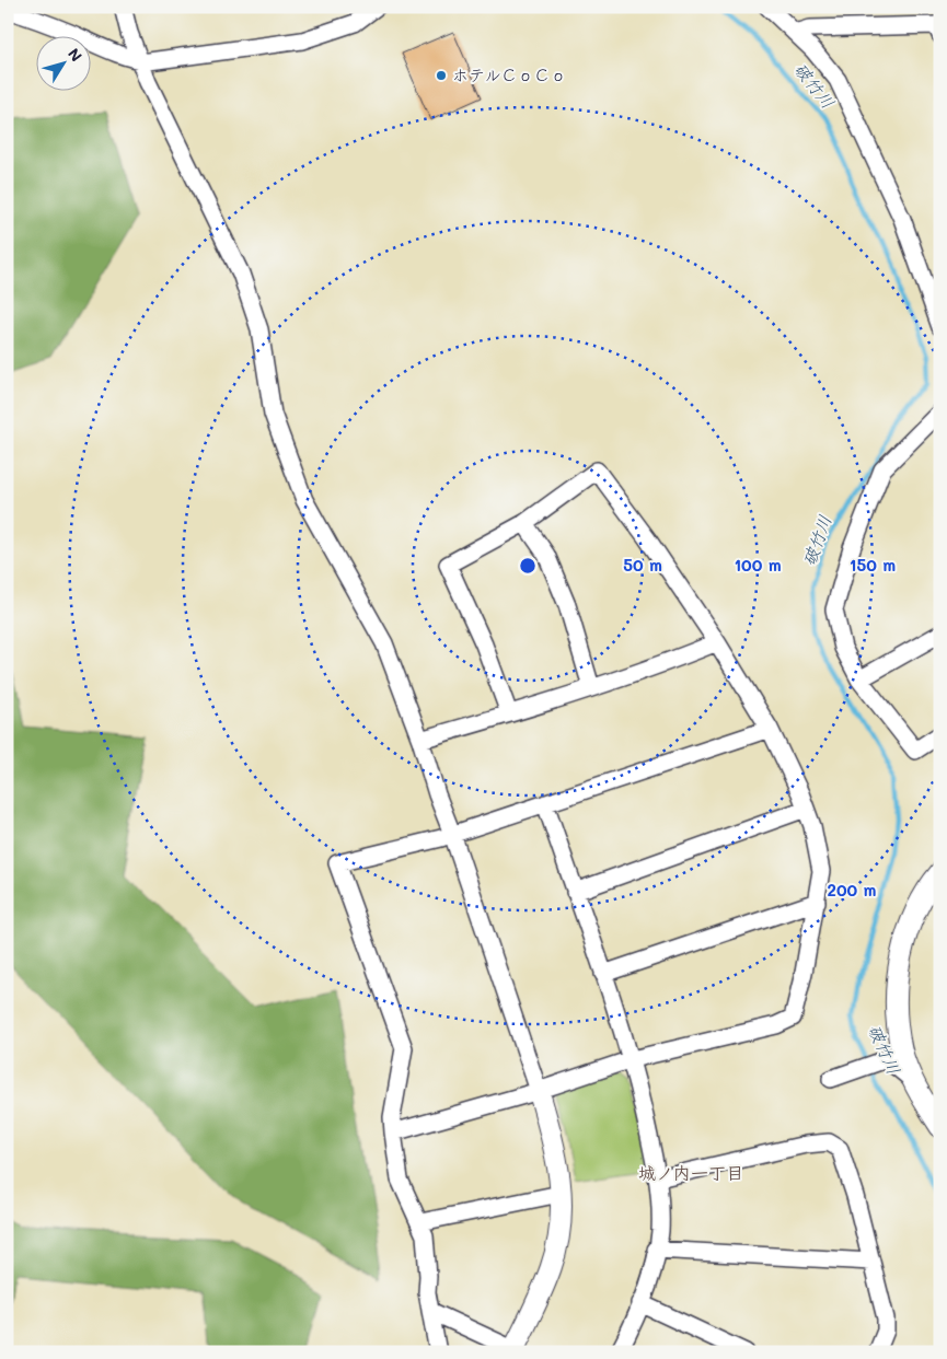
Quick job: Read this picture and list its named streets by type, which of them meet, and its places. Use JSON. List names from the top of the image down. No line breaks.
{"districts":["城ノ内一丁目"],"water":["破竹川"],"places":["ホテルＣｏＣｏ"],"north":"top right","rings":["50 m","100 m","150 m","200 m"]}
